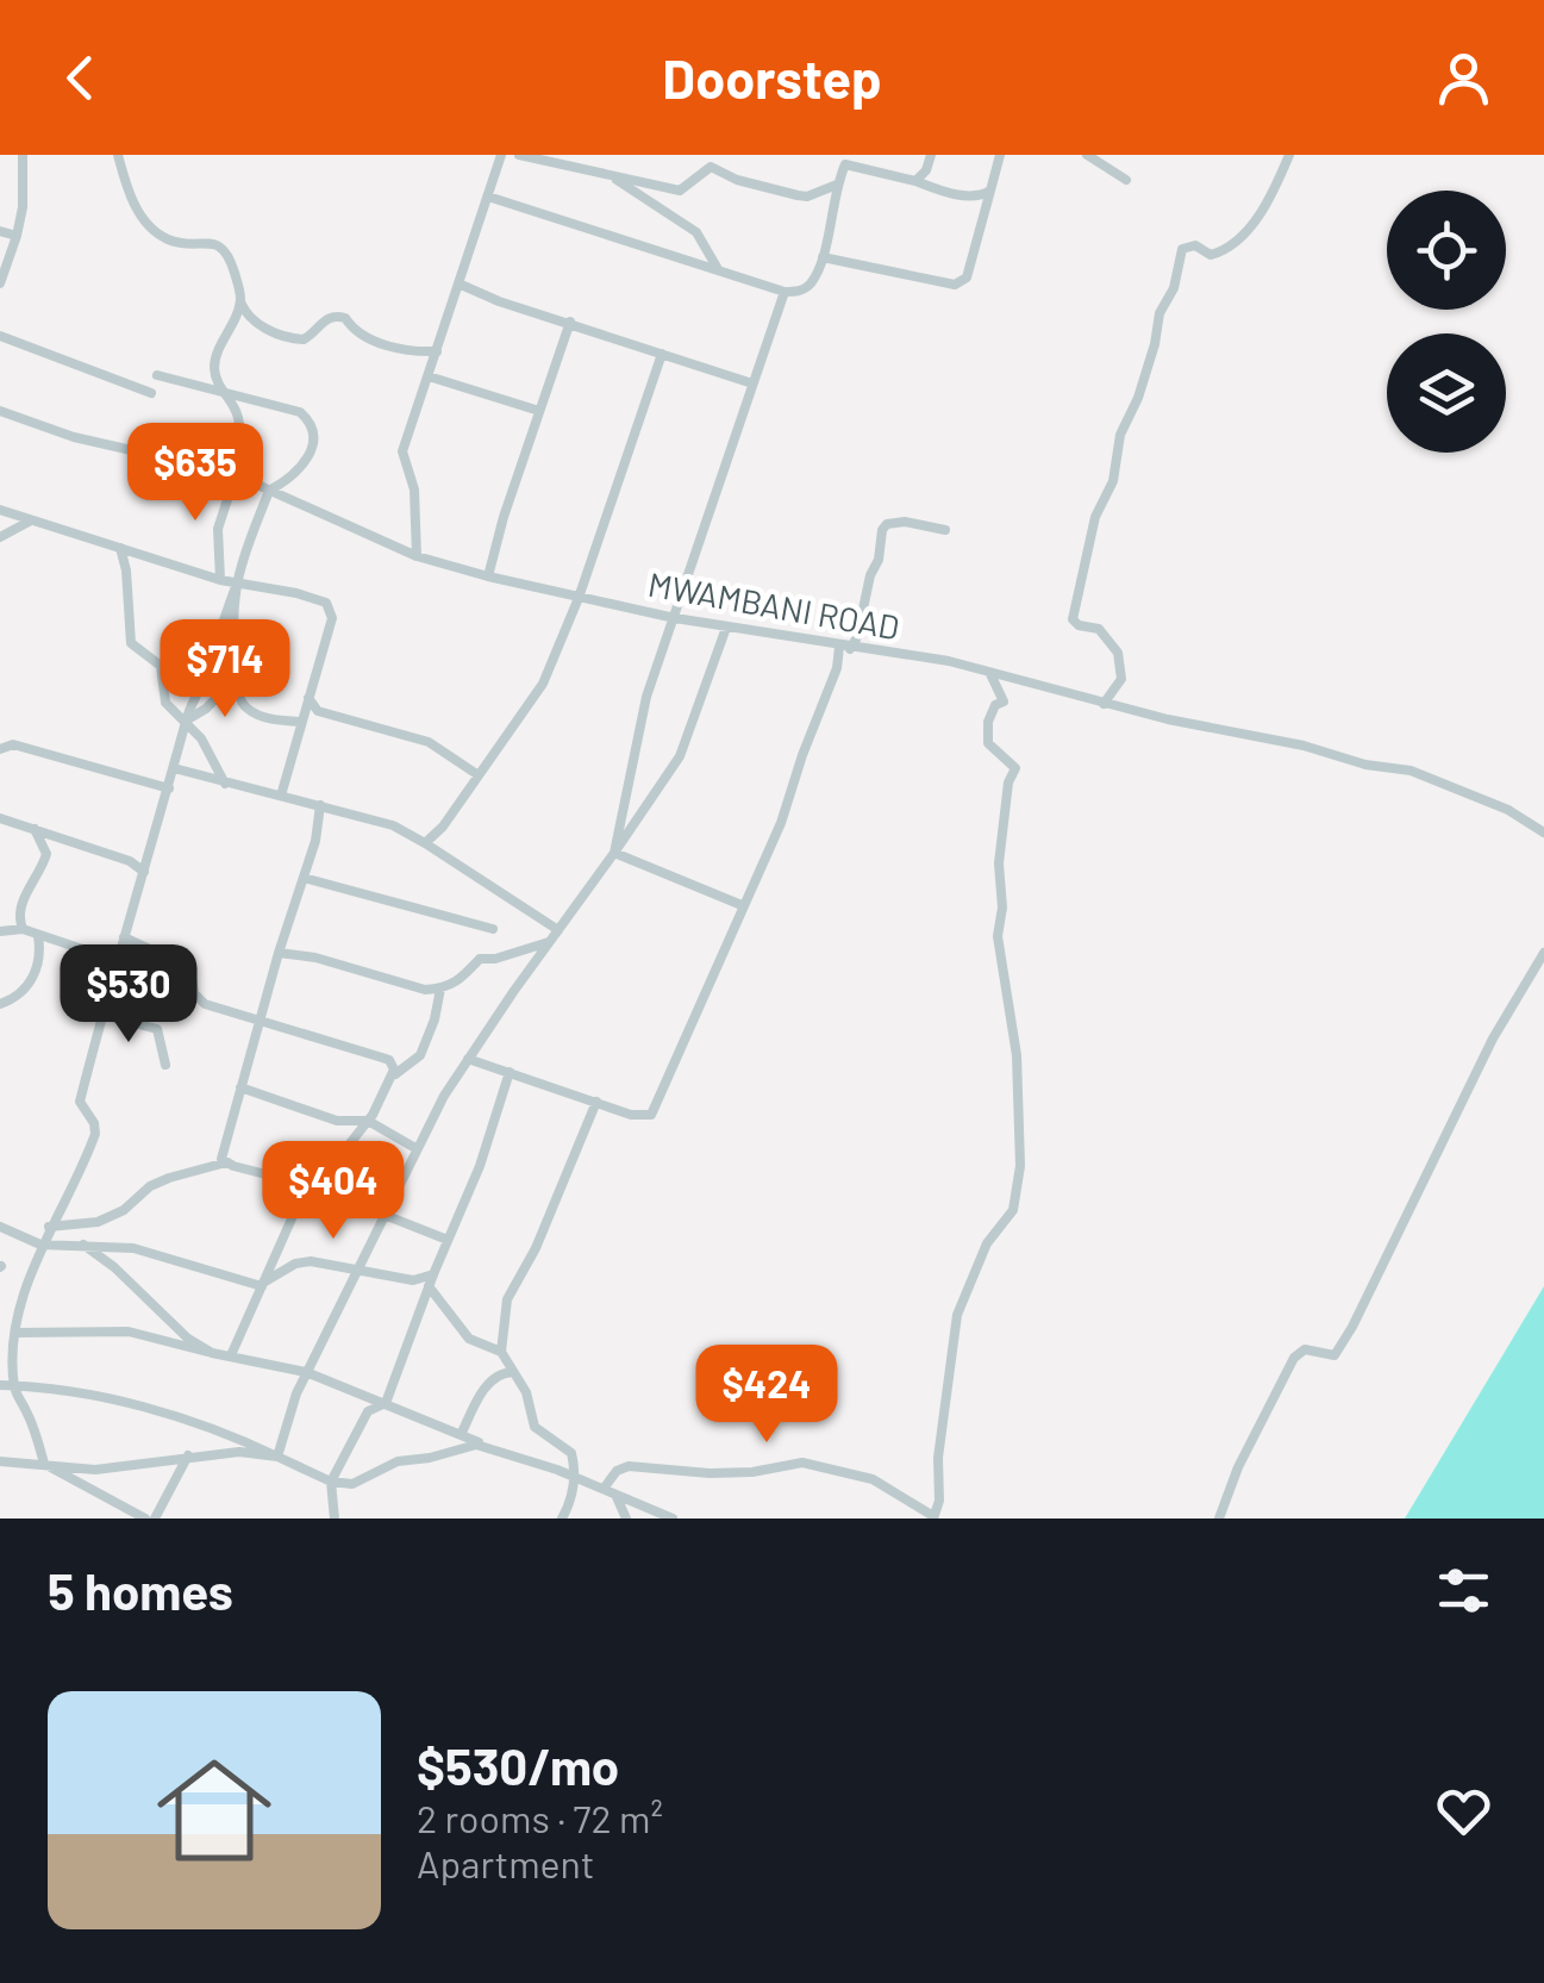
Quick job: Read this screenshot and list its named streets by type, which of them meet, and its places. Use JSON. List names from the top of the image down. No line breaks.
{"streets":{"street":["MWAMBANI ROAD"]},"page":{"header":"Doorstep","price":["$635","$714","$530","$404","$424"],"heading":"5 homes","list":[{"name":"$530/mo","note":"2 rooms · 72 m² · Apartment"}]}}
